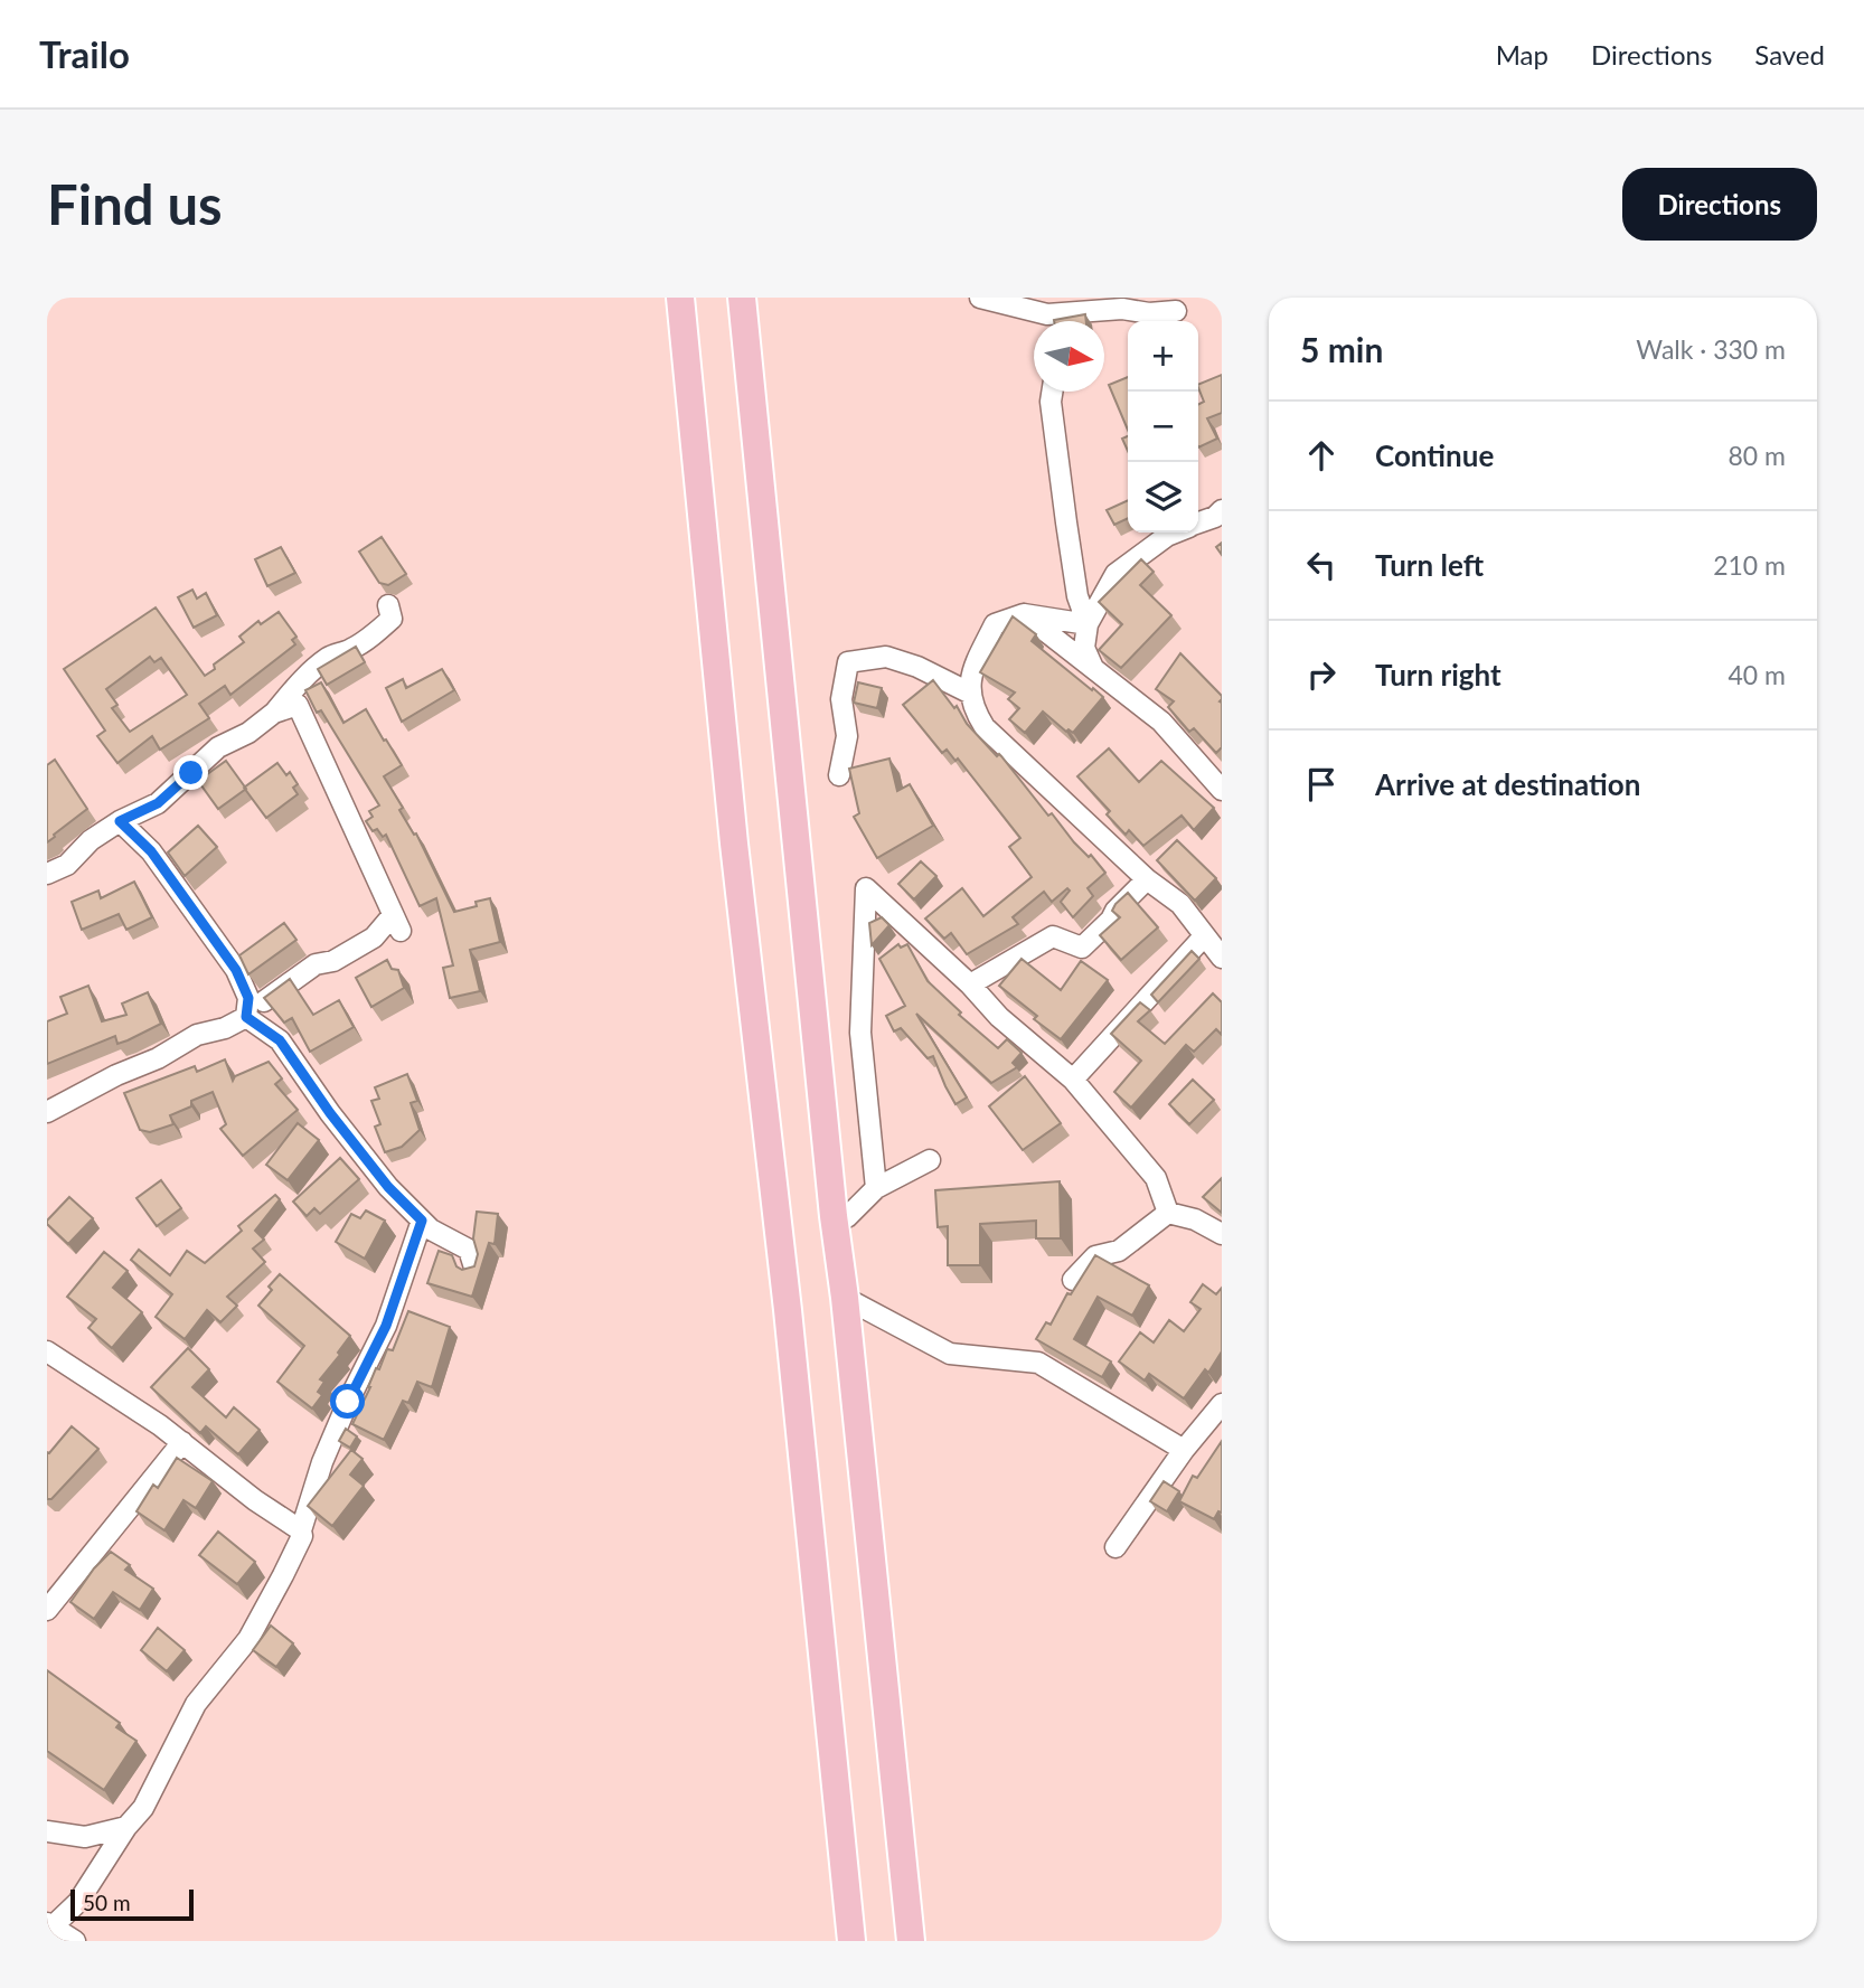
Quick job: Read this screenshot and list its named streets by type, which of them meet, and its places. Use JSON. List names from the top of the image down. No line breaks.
{"scale_bar":"50 m","north":"right","page":{"header":"Trailo","nav":["Map","Directions","Saved"],"buttons":"Directions","title":"Find us","heading":["5 min","Walk · 330 m"],"map_buttons":["+","−"],"list":[["Continue","80 m"],["Turn left","210 m"],["Turn right","40 m"],"Arrive at destination"],"scale":"50 m"}}
